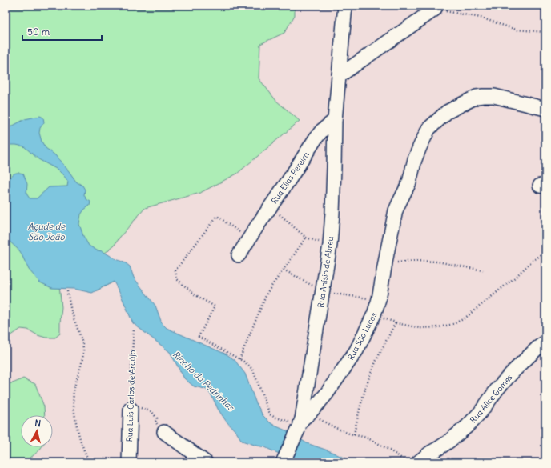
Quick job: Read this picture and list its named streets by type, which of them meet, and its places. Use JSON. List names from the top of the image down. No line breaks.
{"streets":{"street":["Rua Elias Pereira","Rua Anísio de Abreu","Rua São Lucas","Rua Luís Carlos de Araújo","Rua Alice Gomes"]},"crossings":[["Rua Elias Pereira","Rua Anísio de Abreu"],["Rua Anísio de Abreu","Rua São Lucas"]],"water":["Açude de São João","Riacho da Pedrinhas"],"scale_bar":"50 m","north":"top"}
